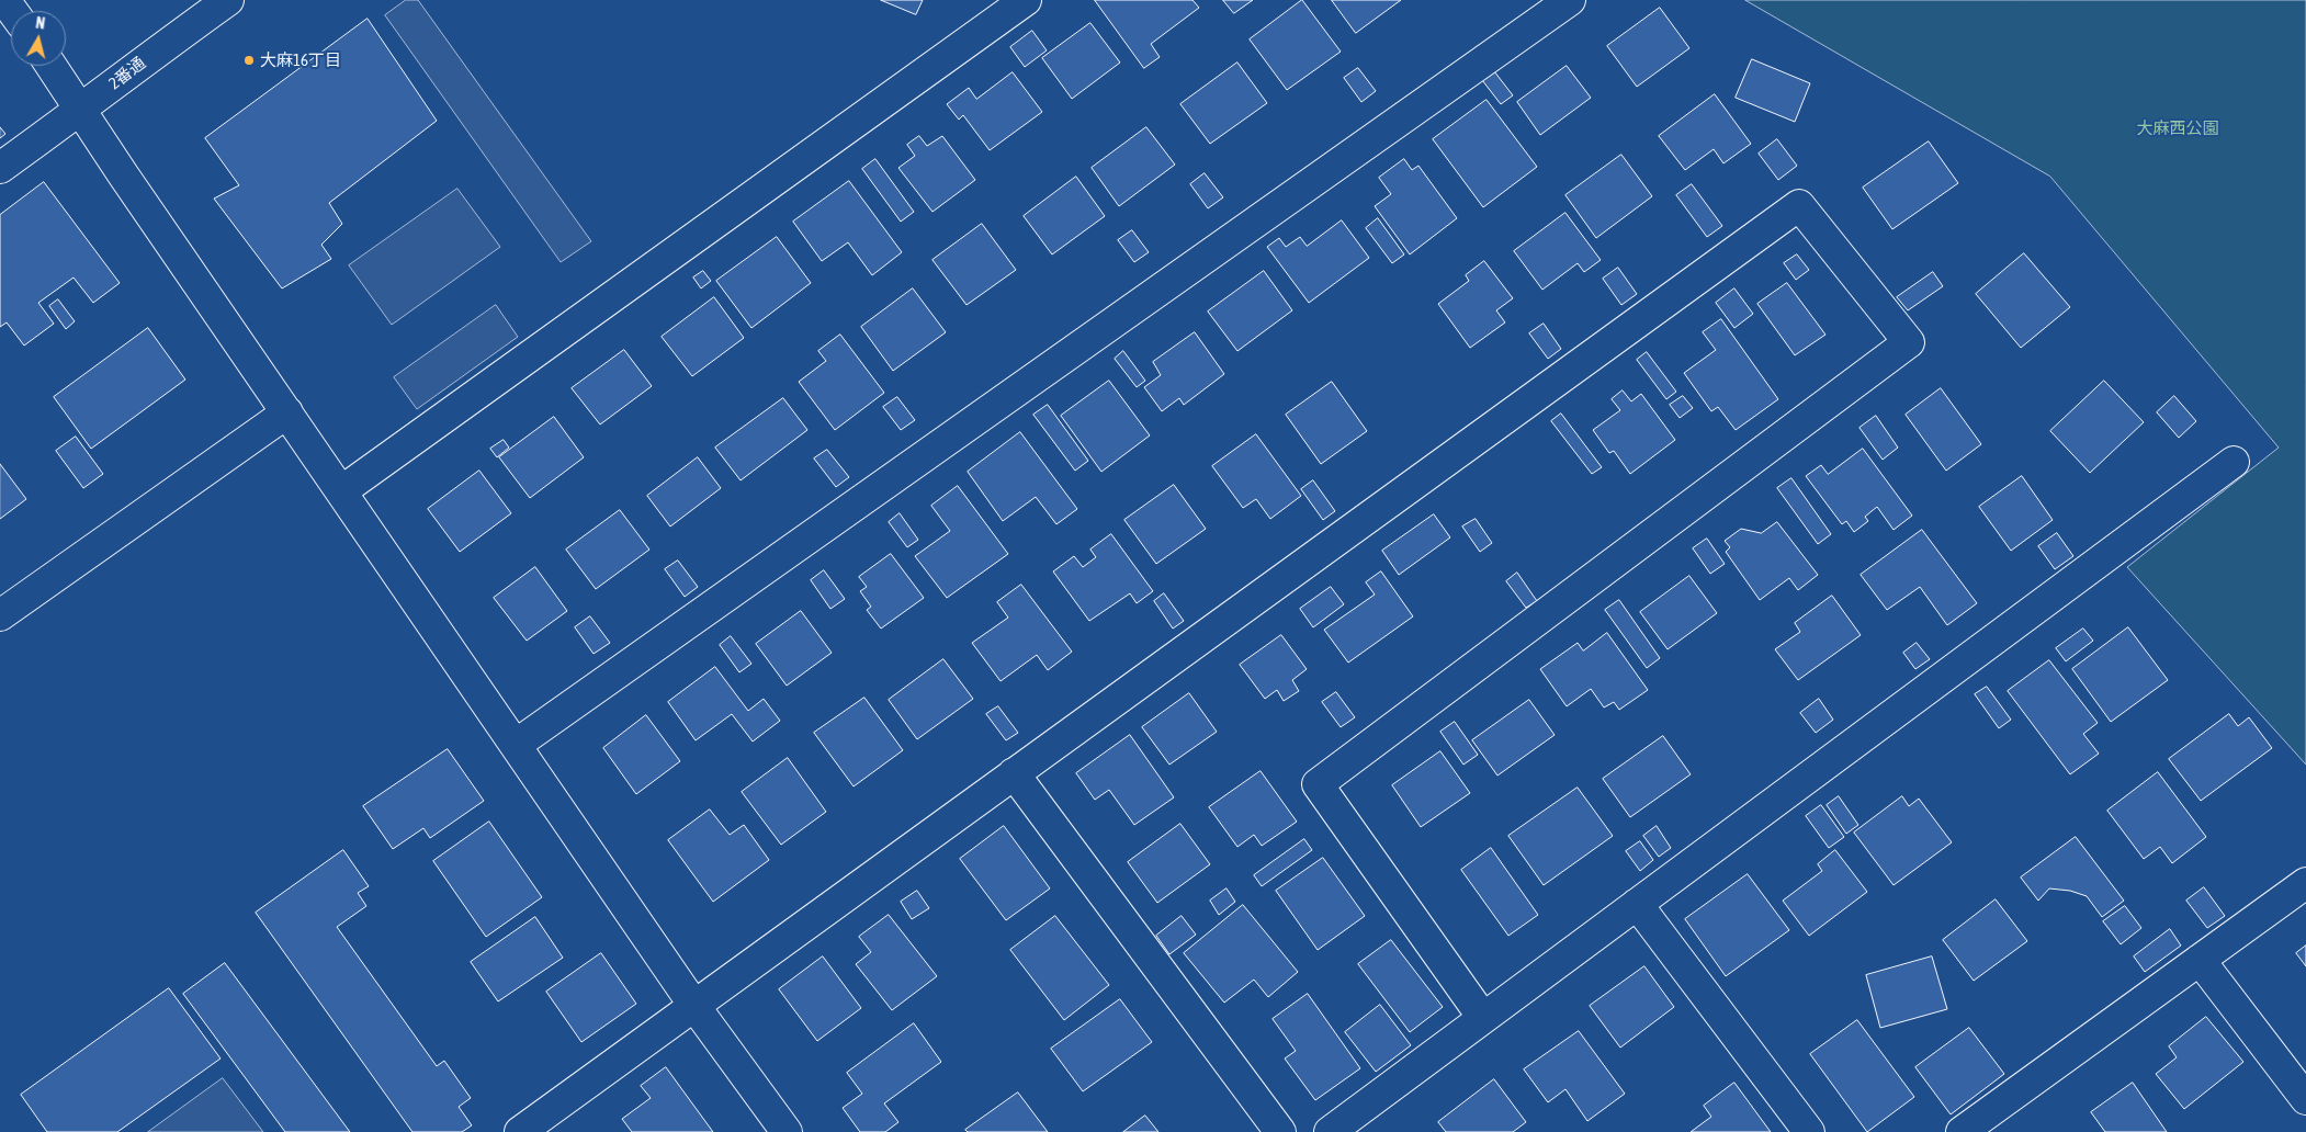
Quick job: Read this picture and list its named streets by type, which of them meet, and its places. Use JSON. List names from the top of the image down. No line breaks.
{"streets":{"street":["2番通"]},"parks":["大麻西公園"],"places":["大麻16丁目"],"north":"top"}
